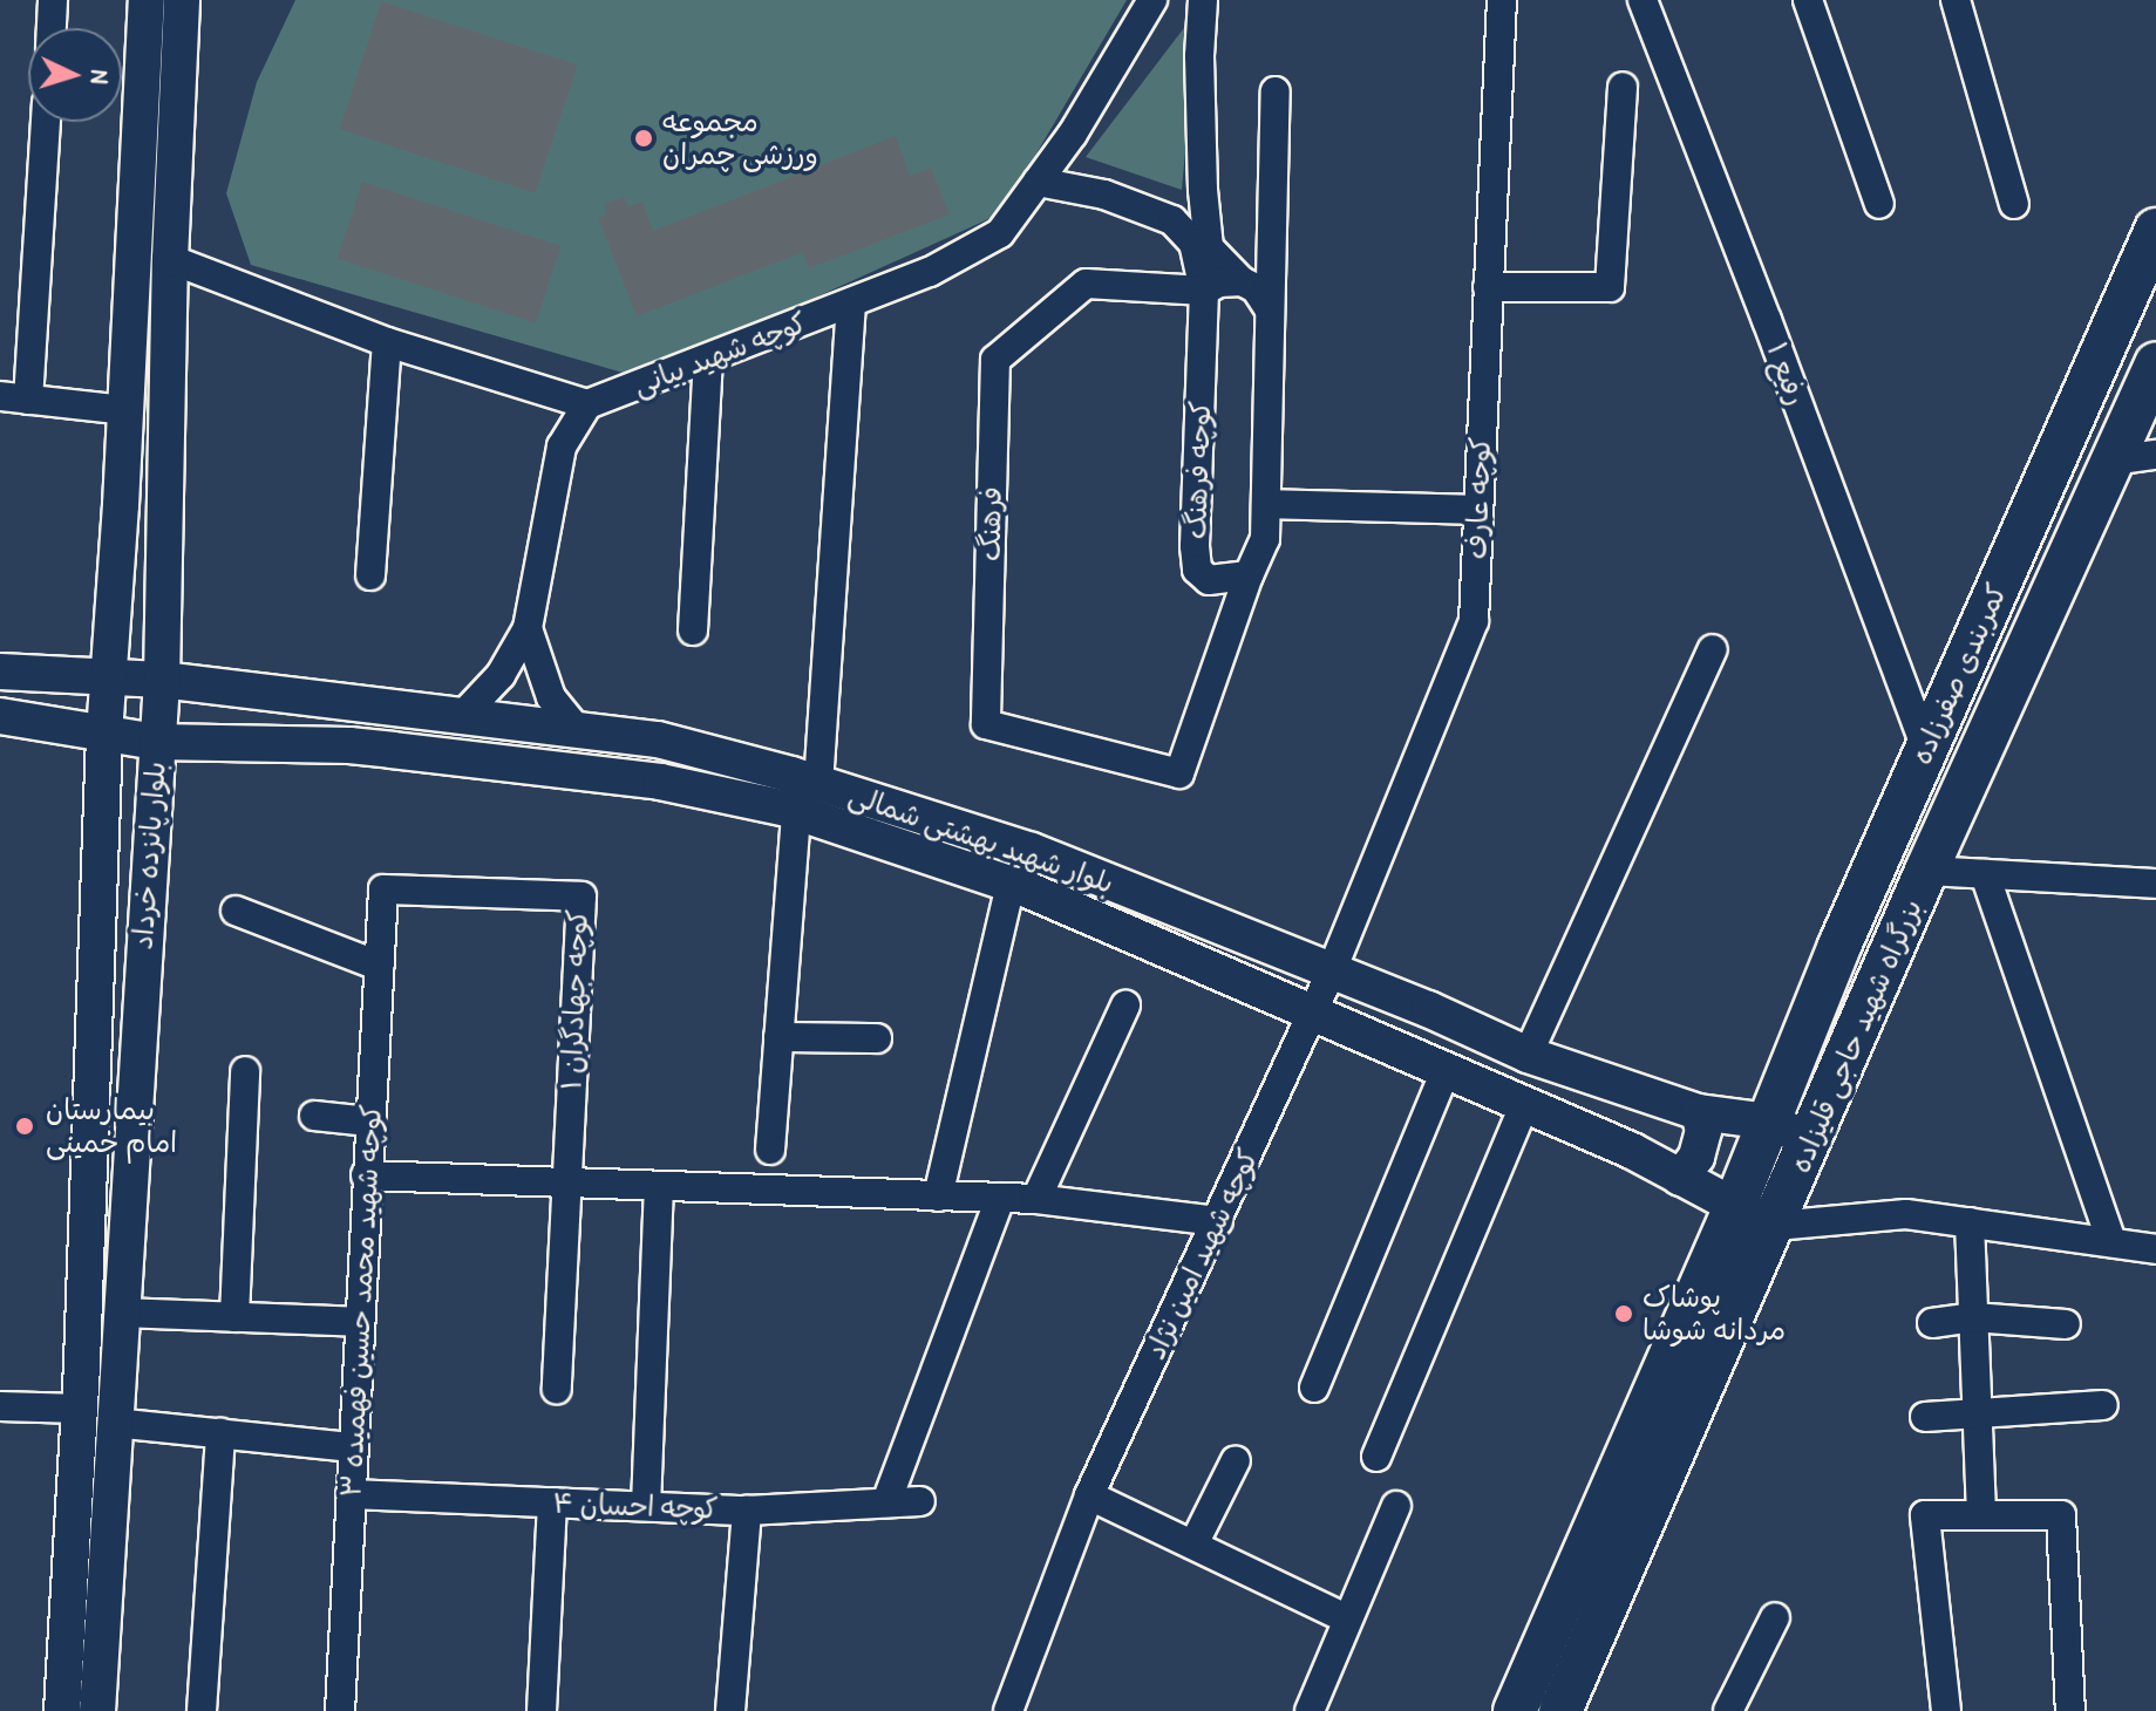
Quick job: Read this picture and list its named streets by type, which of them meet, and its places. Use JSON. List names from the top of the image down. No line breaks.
{"streets":{"highway":["کمربندی صفرزاده","بزرگراه شهید حاجی قلیزاده"],"main road":["بلوار شهید بهشتی شمالی","بلوار پانزده خرداد"],"street":["کوچه شهید بیانی","رفیع ۱","کوچه فرهنگ","کوچه عارف","فرهنگ","کوچه جهادگران ۱","کوچه شهید امین نژاد","کوچه شهید محمد حسین فهمیده ۳","کوچه احسان ۴"]},"crossings":[["کوچه شهید بیانی","کوچه فرهنگ"],["رفیع ۱","کمربندی صفرزاده"],["کوچه فرهنگ","فرهنگ"],["کوچه عارف","بلوار شهید بهشتی شمالی"],["کوچه عارف","کوچه شهید امین نژاد"],["کمربندی صفرزاده","بلوار شهید بهشتی شمالی"],["بلوار شهید بهشتی شمالی","بلوار پانزده خرداد"],["بلوار شهید بهشتی شمالی","بزرگراه شهید حاجی قلیزاده"],["بلوار شهید بهشتی شمالی","کوچه شهید امین نژاد"],["کوچه جهادگران ۱","کوچه شهید محمد حسین فهمیده ۳"],["کوچه شهید محمد حسین فهمیده ۳","کوچه احسان ۴"]],"places":["مجموعه ورزشی چمران","بیمارستان امام خمینی","پوشاک مردانه شوشا"],"north":"right"}
